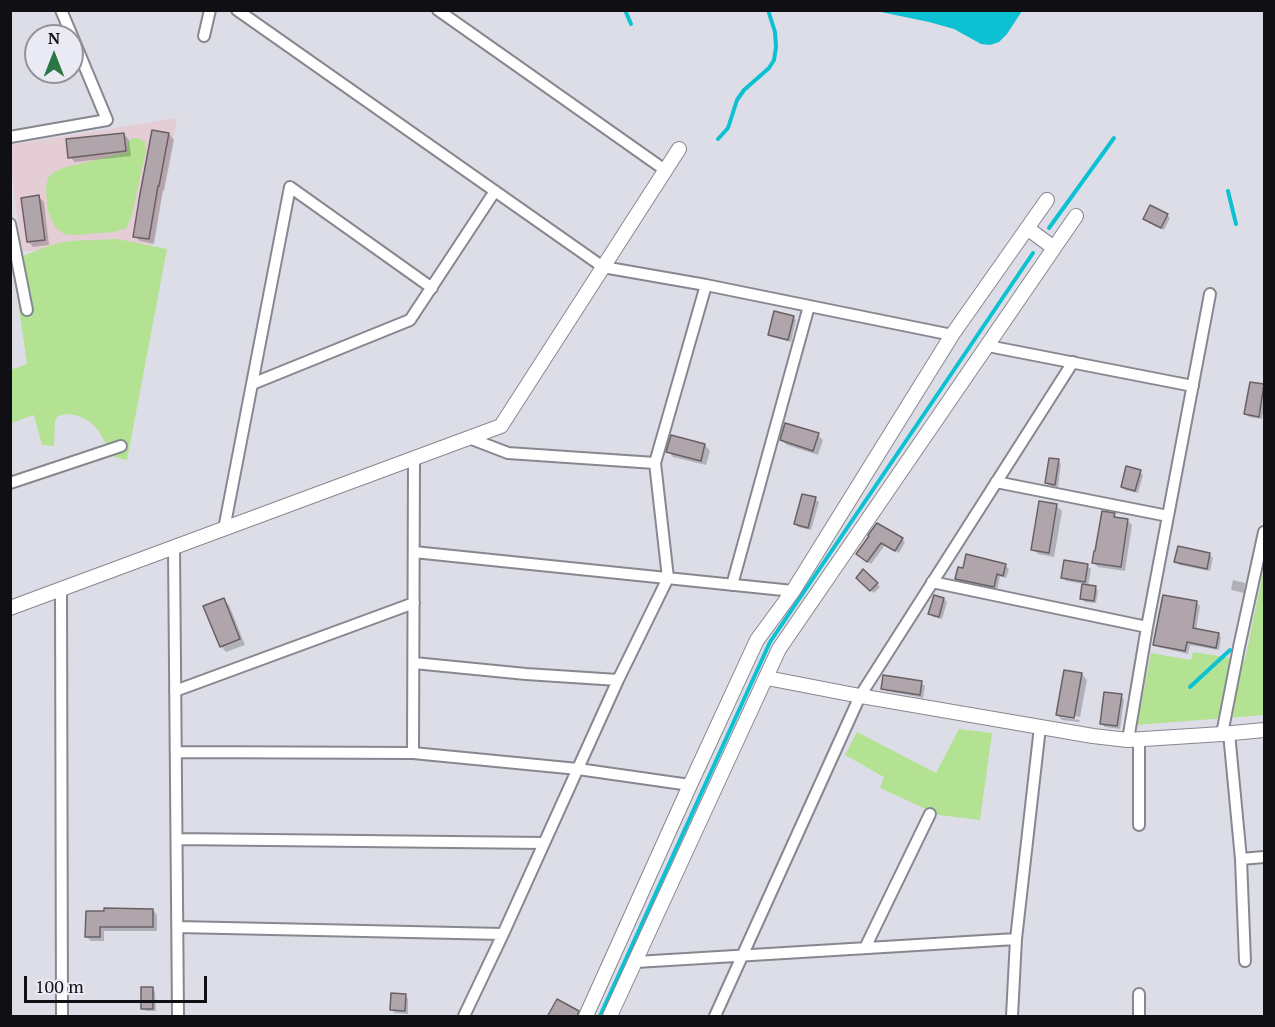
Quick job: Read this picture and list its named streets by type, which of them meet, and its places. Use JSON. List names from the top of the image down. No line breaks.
{"scale_bar":"100 m","north":"top"}
